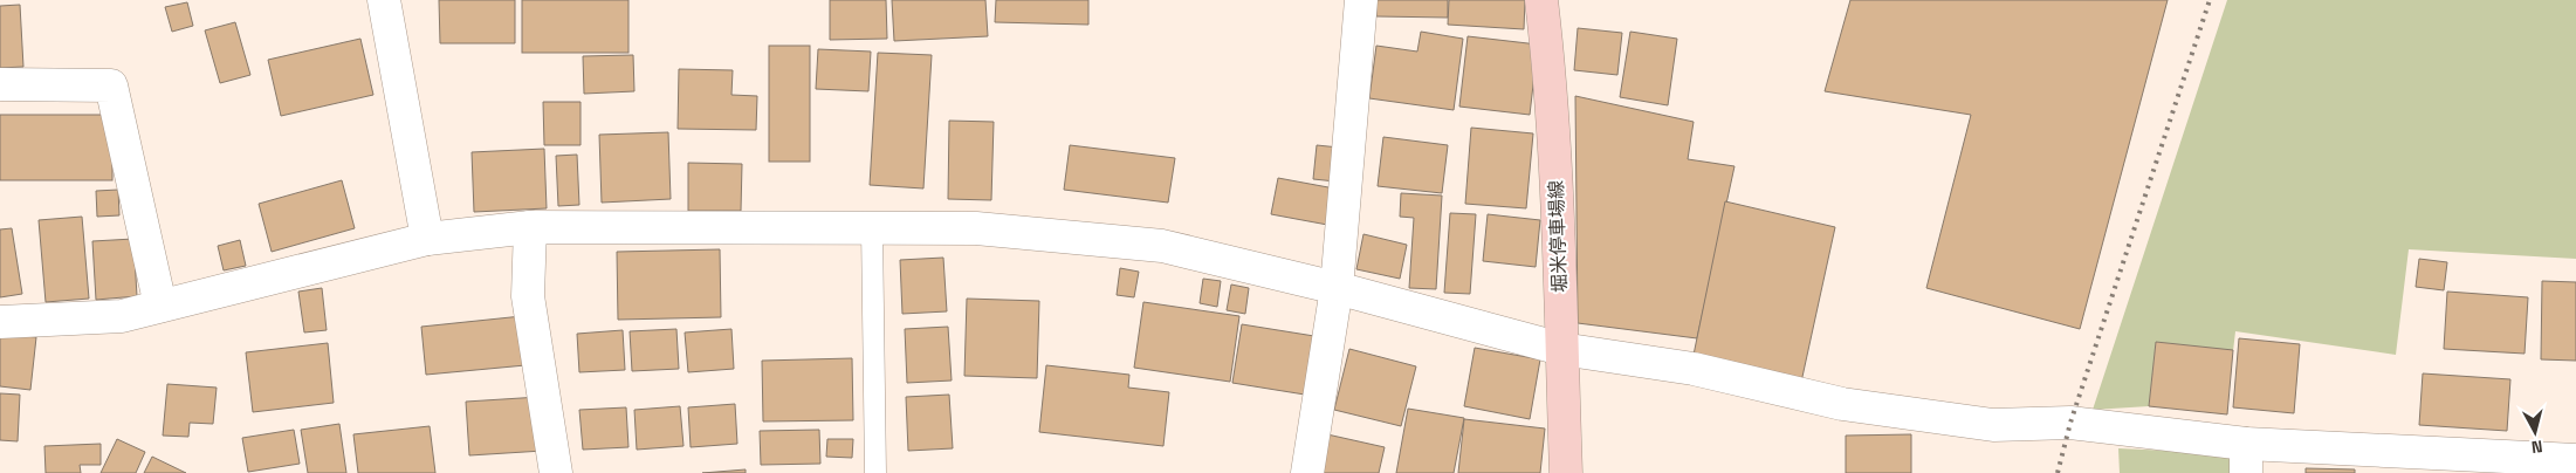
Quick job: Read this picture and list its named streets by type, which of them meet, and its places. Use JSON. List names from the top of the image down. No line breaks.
{"streets":{"main road":["堀米停車場線"]},"north":"bottom"}
